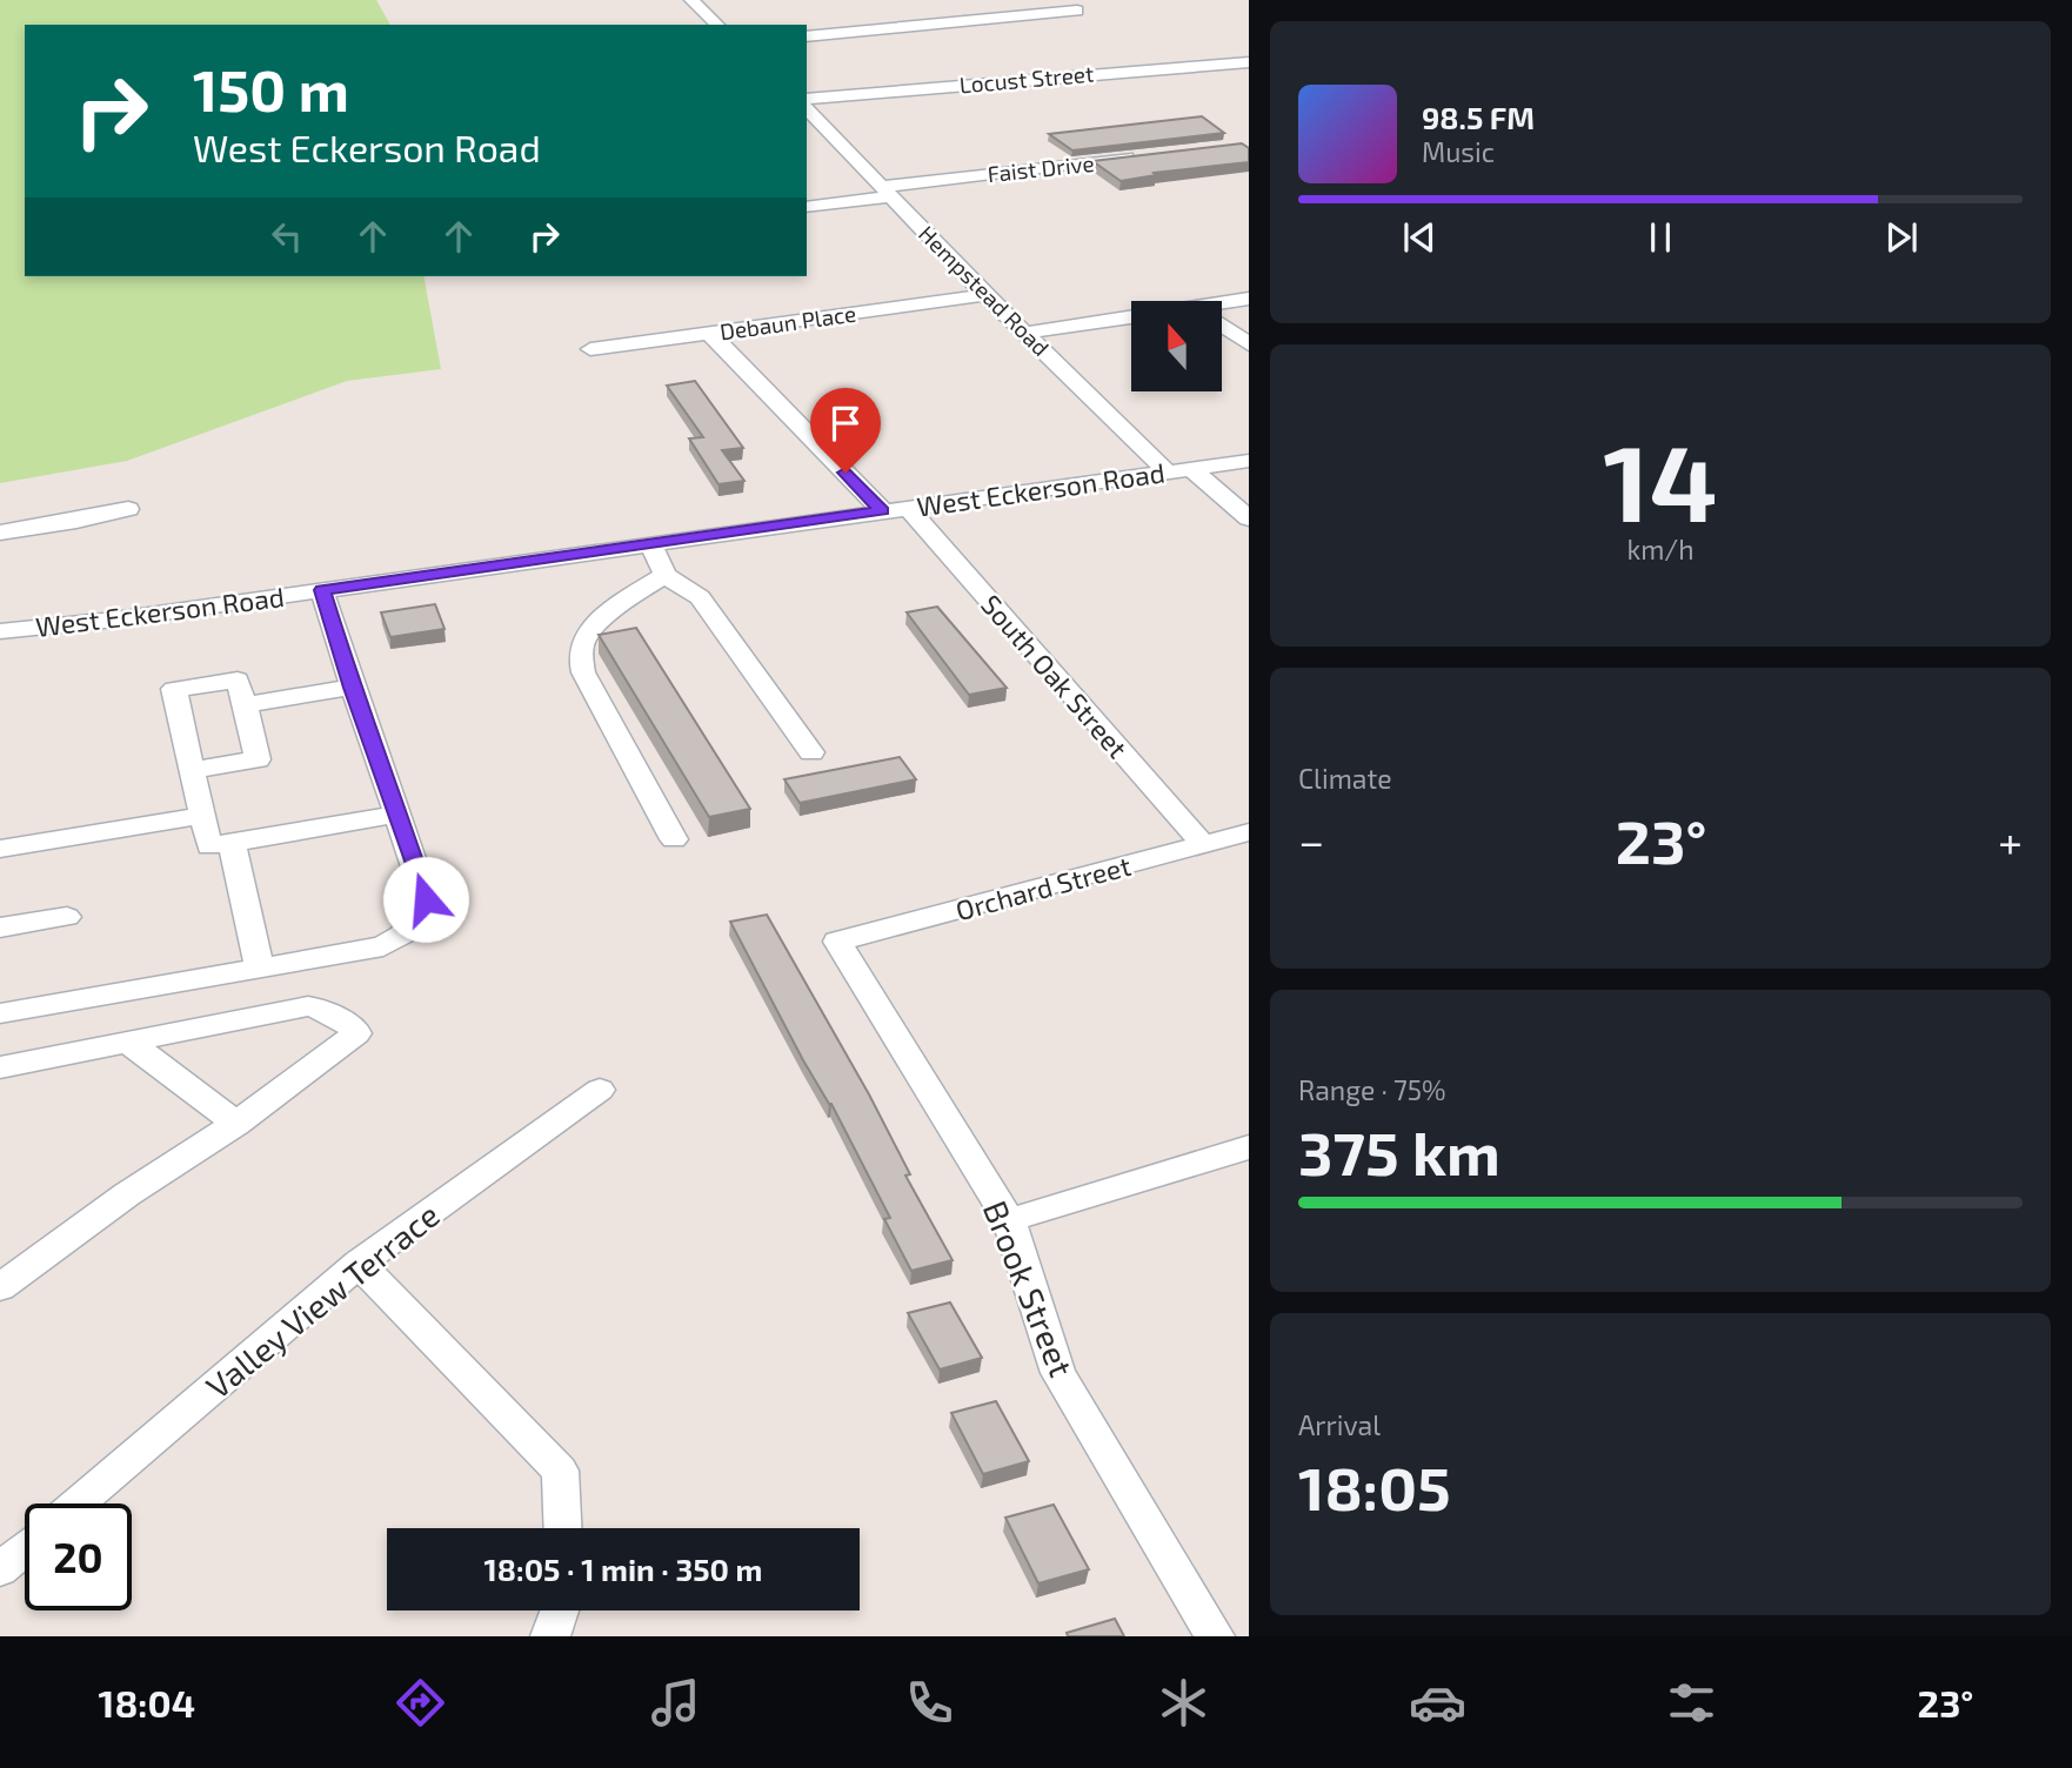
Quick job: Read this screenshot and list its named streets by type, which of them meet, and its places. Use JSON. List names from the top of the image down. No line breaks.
{"streets":{"street":["Locust Street","Faist Drive","Hempstead Road","Debaun Place","West Eckerson Road","South Oak Street","Orchard Street","Brook Street","Valley View Terrace"]},"crossings":[["Faist Drive","Hempstead Road"],["Hempstead Road","Debaun Place"],["Hempstead Road","West Eckerson Road"],["Debaun Place","South Oak Street"],["West Eckerson Road","South Oak Street"],["South Oak Street","Orchard Street"],["Orchard Street","Brook Street"]],"north":"top","page":{"turn":["150 m","West Eckerson Road"],"song":["98.5 FM","Music"],"tile":[["14","km/h"],"Climate",["Range · 75%","375 km"],["Arrival","18:05"]],"heat":["−","23°","+"],"limit":"20","trip":"18:05 · 1 min · 350 m","tabs":["18:04","23°"]}}
